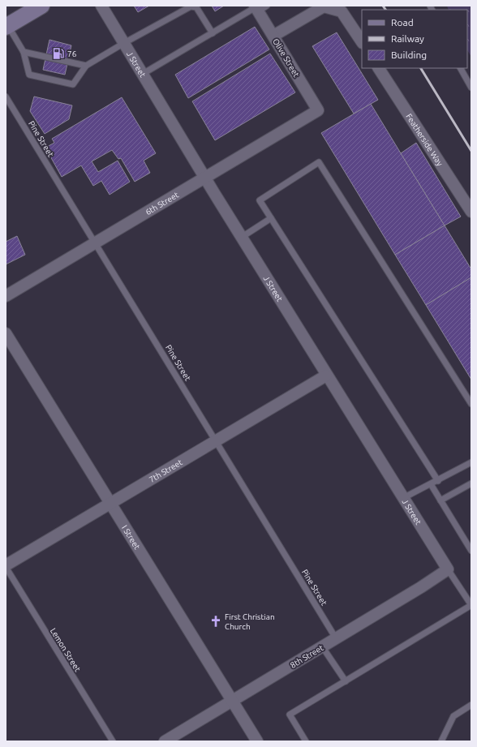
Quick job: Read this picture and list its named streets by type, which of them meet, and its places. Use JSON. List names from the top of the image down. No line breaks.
{"streets":{"street":["Olive Street","J Street","Featherside Way","6th Street","7th Street","I Street","8th Street"],"lane":["Pine Street","Lemon Street"]},"crossings":[["Olive Street","6th Street"],["J Street","6th Street"],["J Street","7th Street"],["J Street","8th Street"],["Pine Street","6th Street"],["Pine Street","7th Street"],["Pine Street","8th Street"],["7th Street","I Street"],["7th Street","Lemon Street"],["I Street","8th Street"]],"places":{"fuel station":["76"],"church":["First Christian Church"]},"legend":["Road","Railway","Building"]}
